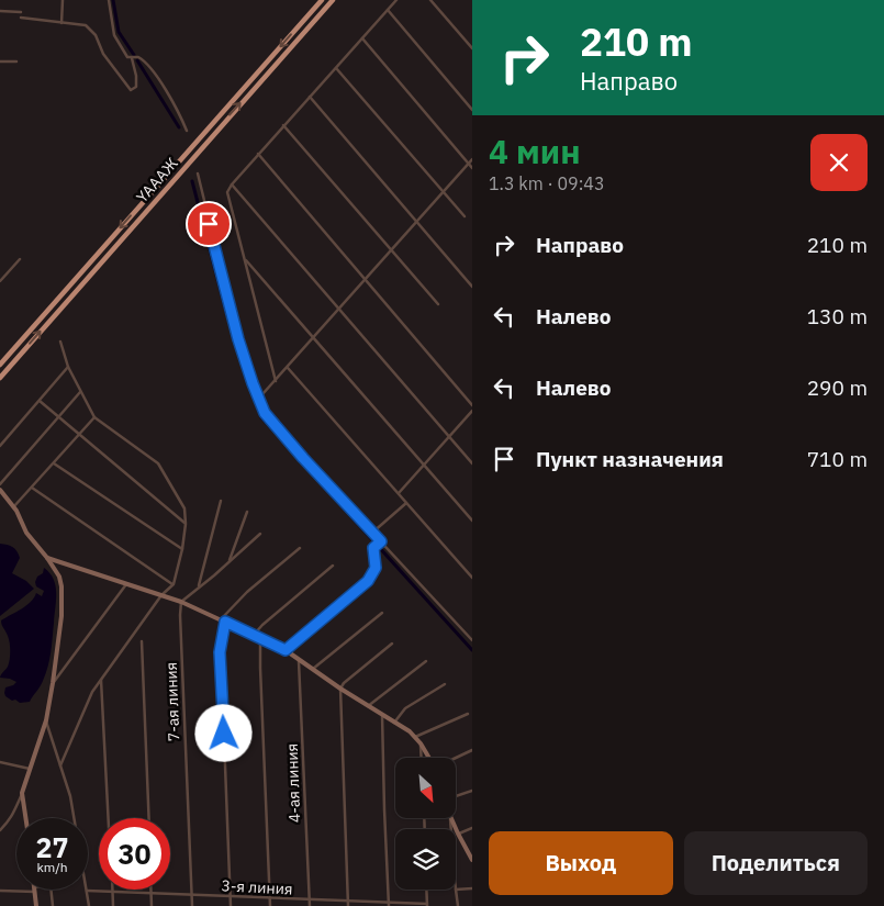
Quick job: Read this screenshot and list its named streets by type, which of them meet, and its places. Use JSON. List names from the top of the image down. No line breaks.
{"streets":{"highway":["ҮАААЖ"],"street":["7-ая линия","4-ая линия","3-я линия"]},"crossings":[["7-ая линия","3-я линия"],["4-ая линия","3-я линия"]],"north":"bottom right","page":{"turn":["210 m","Направо"],"heading":["4 мин","1.3 km · 09:43"],"list":[{"name":"Направо","value":"210 m"},{"name":"Налево","value":"130 m"},{"name":"Налево","value":"290 m"},{"name":"Пункт назначения","value":"710 m"}],"speed":"27 km/h","limit":"30","buttons":["Выход","Поделиться"]}}
